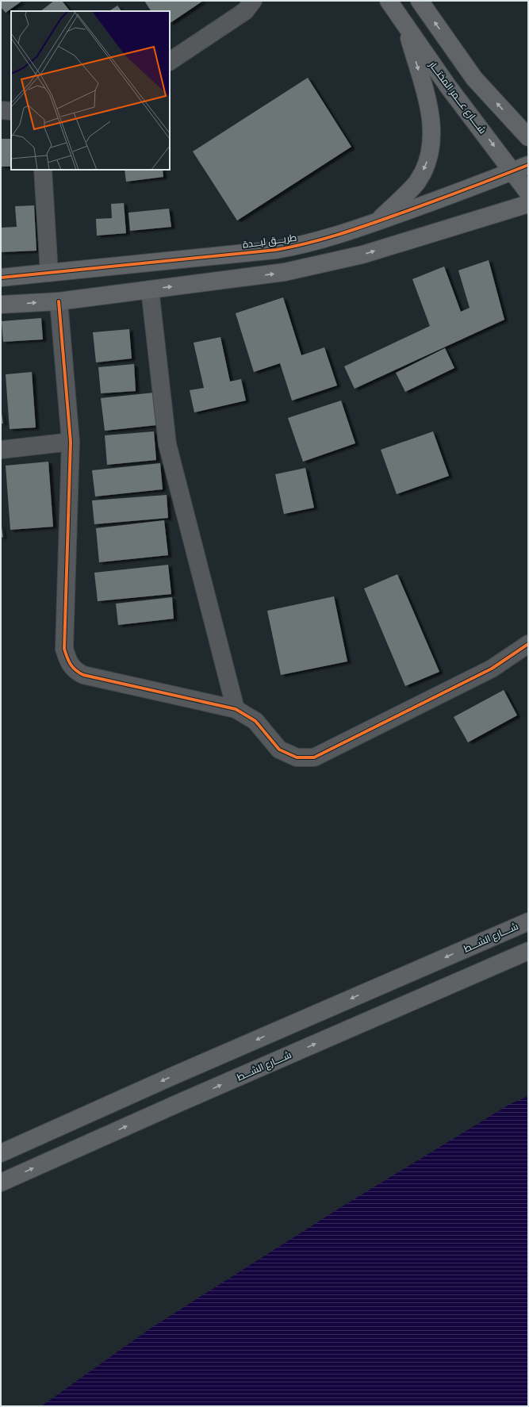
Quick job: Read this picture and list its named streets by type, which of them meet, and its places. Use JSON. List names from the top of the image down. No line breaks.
{"streets":{"main road":["شــــارع الشـــط"],"street":["شــــارع عـــمر المختـــار","طريـــق لبـــدة"]},"crossings":[["شــــارع عـــمر المختـــار","طريـــق لبـــدة"]]}
